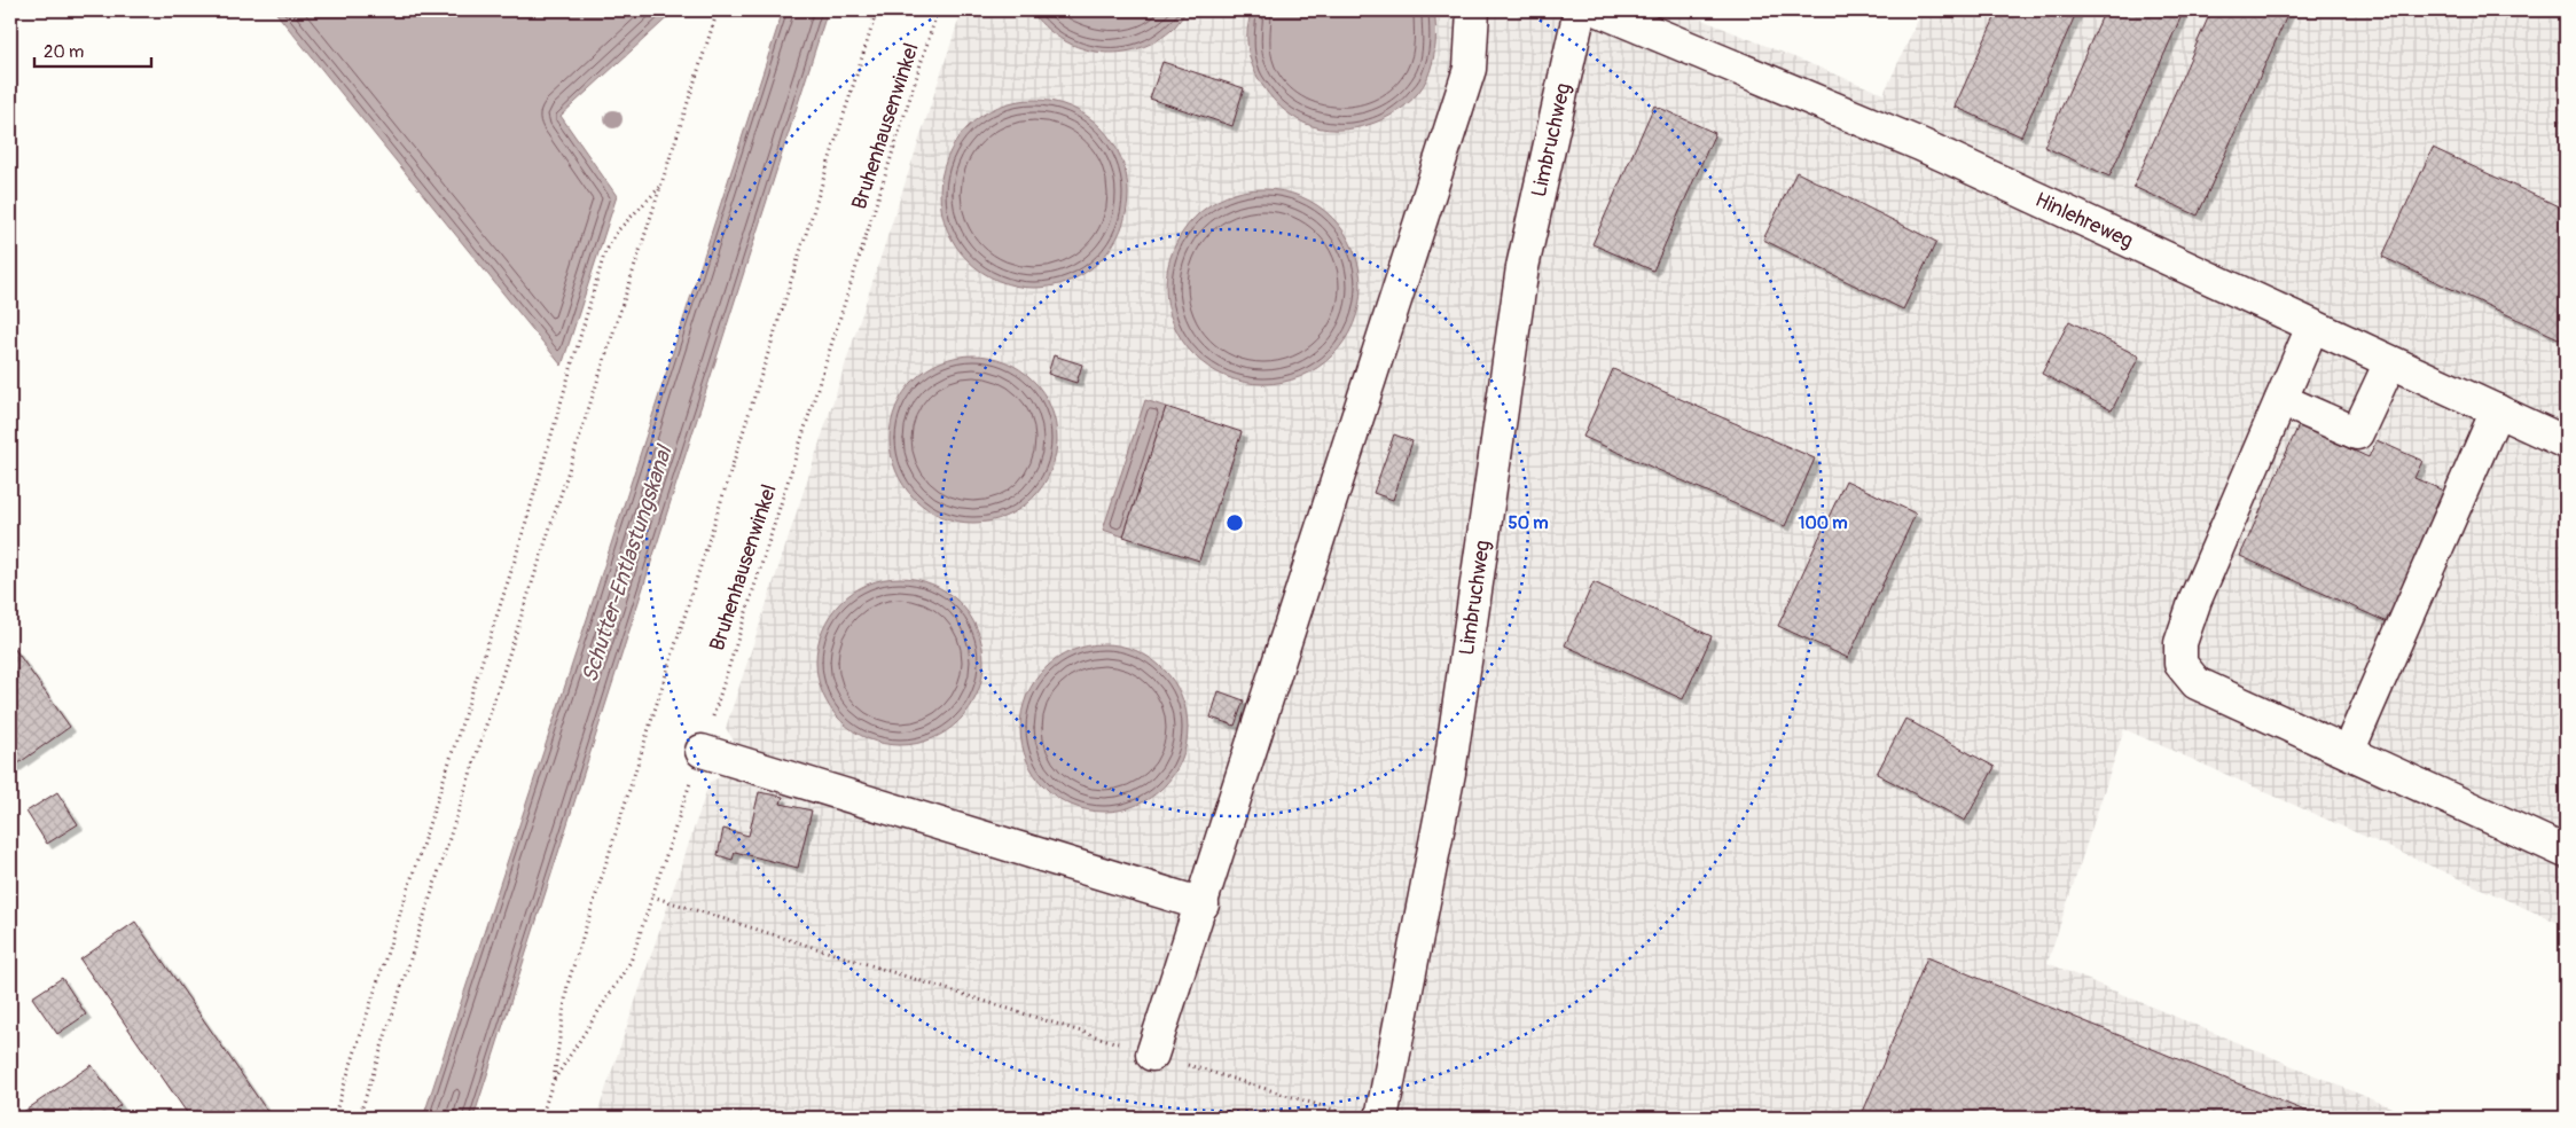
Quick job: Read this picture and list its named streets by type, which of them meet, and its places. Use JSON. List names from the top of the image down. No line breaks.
{"streets":{"street":["Limbruchweg","Hinlehreweg"],"path":["Bruhenhausenwinkel"]},"water":["Schutter-Entlastungskanal"],"scale_bar":"20 m","rings":["50 m","100 m"]}
